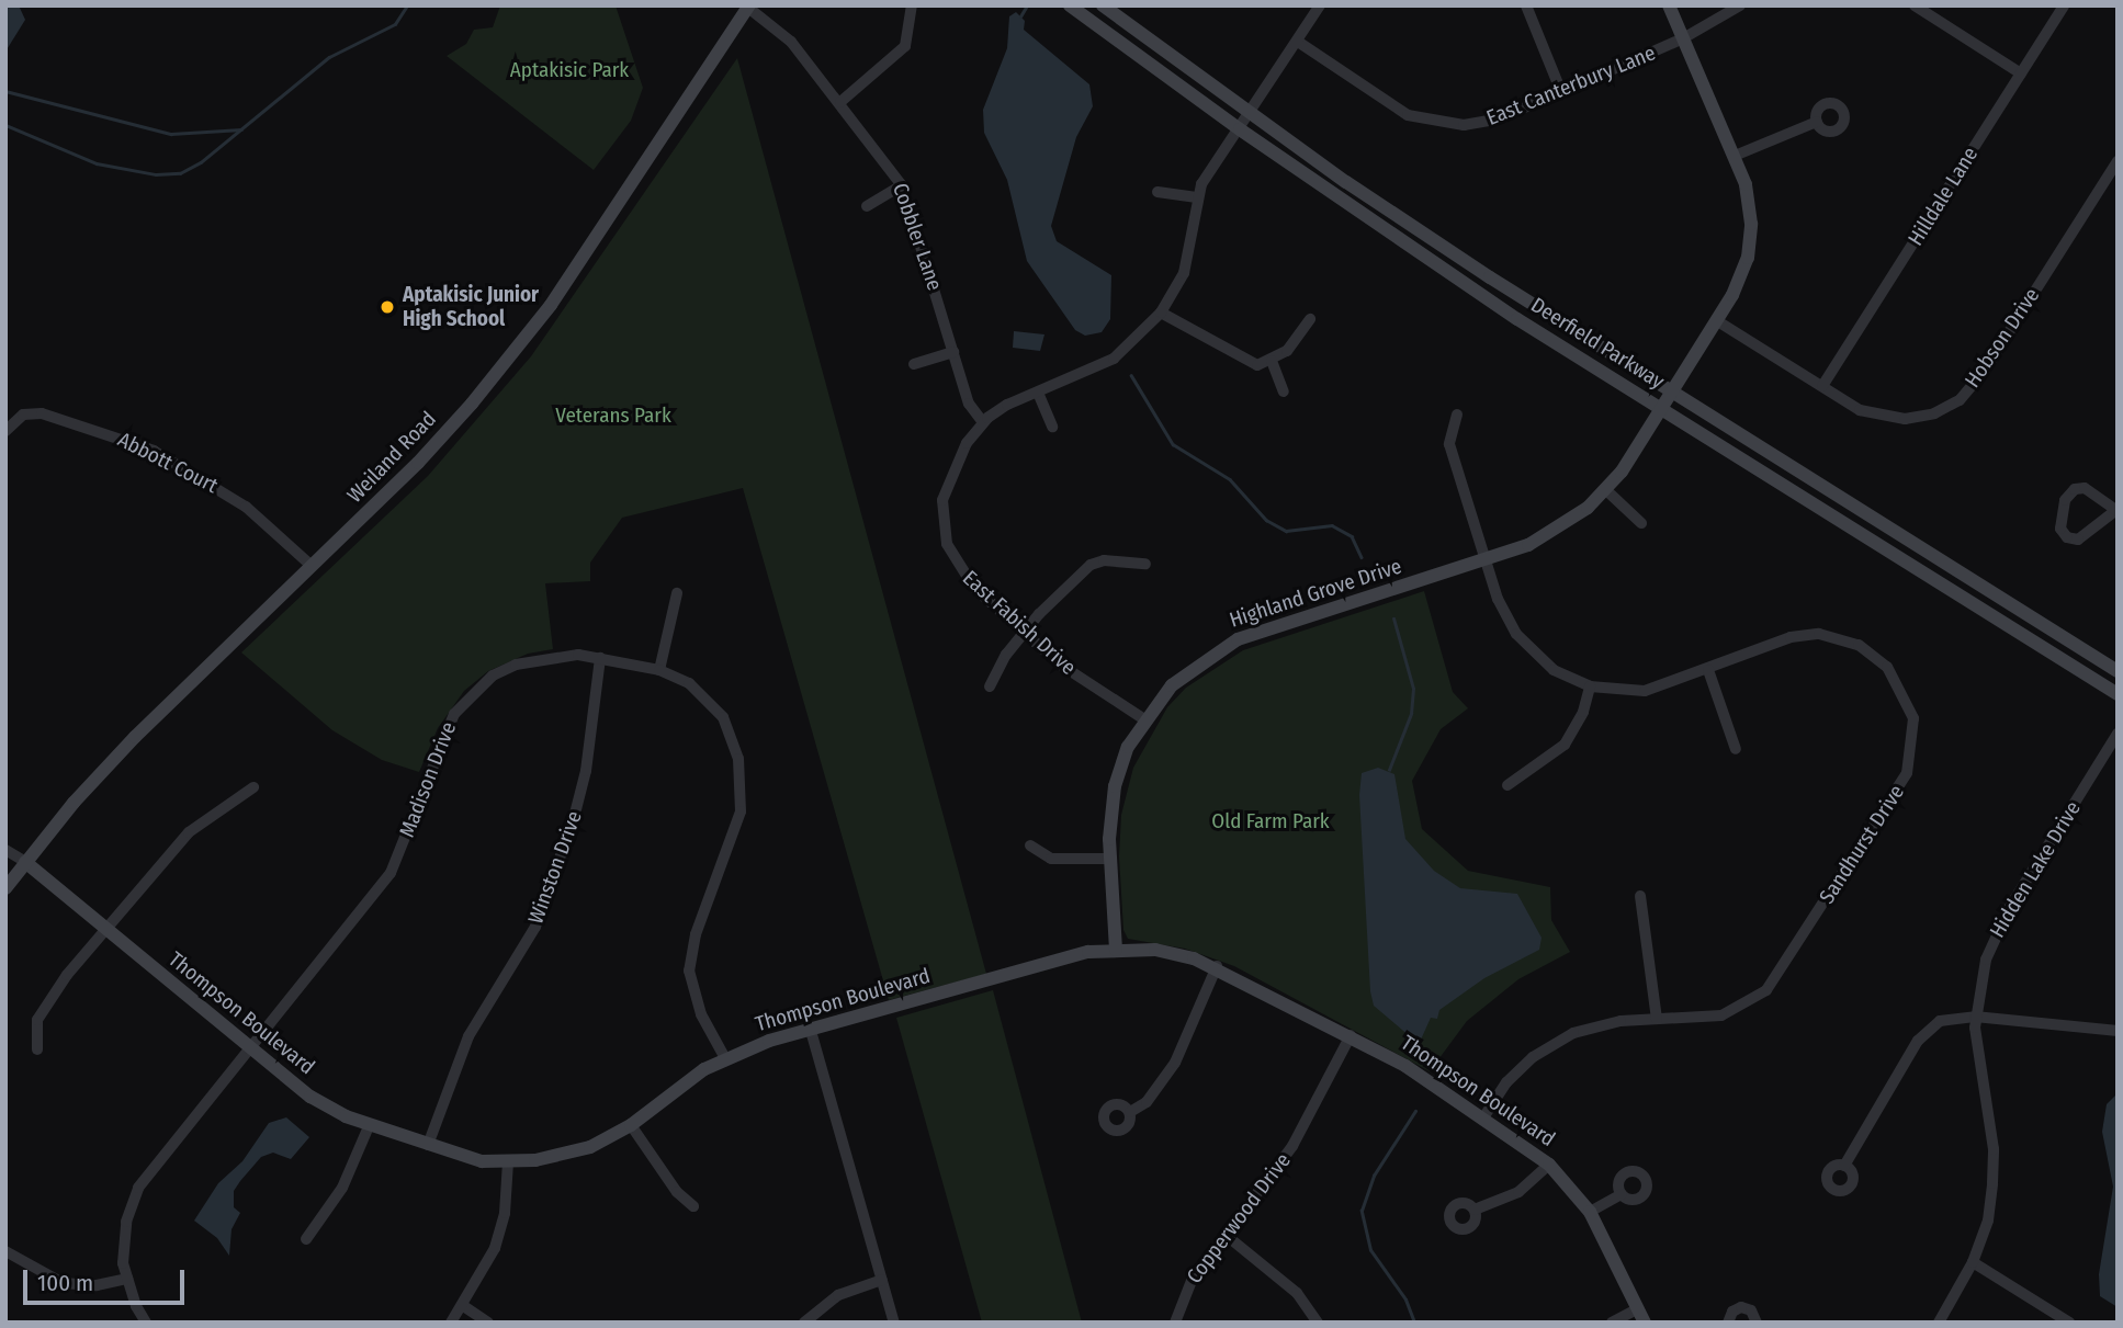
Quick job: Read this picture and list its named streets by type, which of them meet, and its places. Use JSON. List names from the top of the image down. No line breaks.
{"streets":{"main road":["Deerfield Parkway","Weiland Road","Highland Grove Drive","Thompson Boulevard"],"street":["East Canterbury Lane","Hilldale Lane","Cobbler Lane","Hobson Drive","Abbott Court","East Fabish Drive","Madison Drive","Sandhurst Drive","Winston Drive","Hidden Lake Drive","Copperwood Drive"]},"crossings":[["East Canterbury Lane","Highland Grove Drive"],["East Canterbury Lane","East Fabish Drive"],["Hilldale Lane","Hobson Drive"],["Cobbler Lane","Weiland Road"],["Cobbler Lane","East Fabish Drive"],["Hobson Drive","Highland Grove Drive"],["Deerfield Parkway","Highland Grove Drive"],["Deerfield Parkway","East Fabish Drive"],["Weiland Road","Abbott Court"],["Weiland Road","Thompson Boulevard"],["Highland Grove Drive","East Fabish Drive"],["Highland Grove Drive","Sandhurst Drive"],["Highland Grove Drive","Thompson Boulevard"],["Madison Drive","Winston Drive"],["Madison Drive","Thompson Boulevard"],["Sandhurst Drive","Thompson Boulevard"],["Winston Drive","Thompson Boulevard"],["Thompson Boulevard","Copperwood Drive"]],"parks":["Aptakisic Park","Veterans Park","Old Farm Park"],"places":["Aptakisic Junior High School"],"scale_bar":"100 m"}
